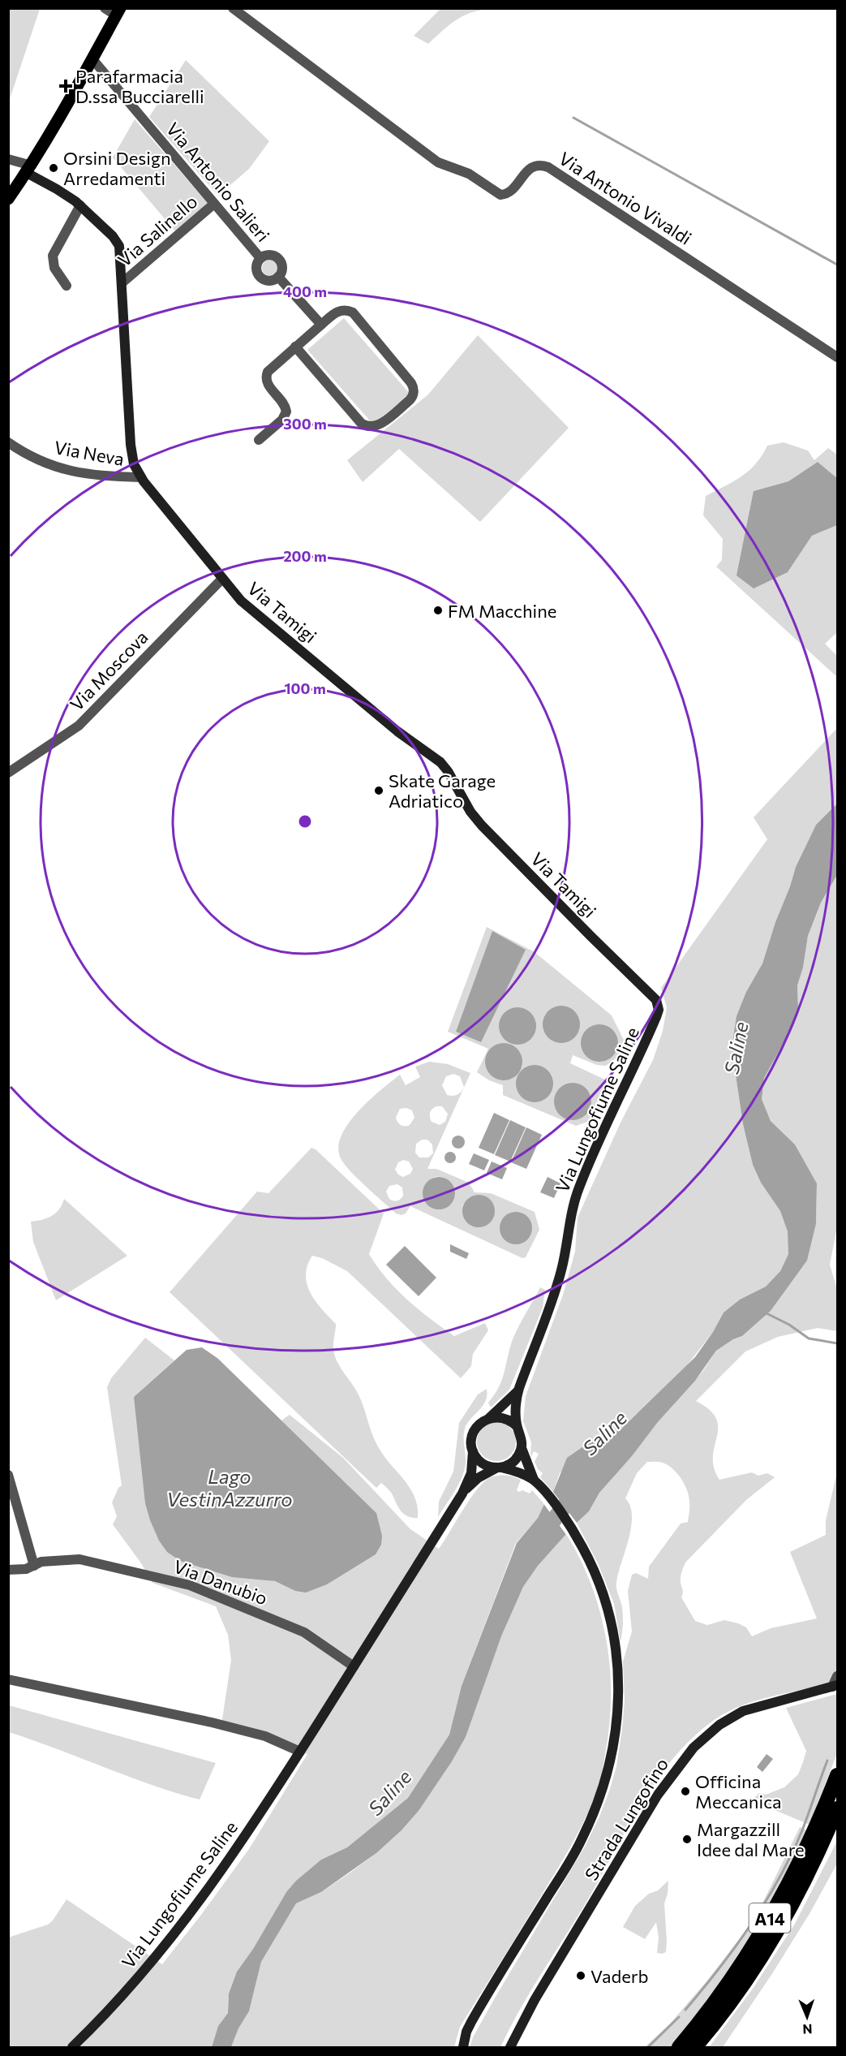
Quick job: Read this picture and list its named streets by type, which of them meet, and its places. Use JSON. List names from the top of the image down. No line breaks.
{"streets":{"highway":["A14"],"street":["Via Antonio Salieri","Via Antonio Vivaldi","Via Salinello","Via Neva","Via Tamigi","Via Moscova","Via Lungofiume Saline","Via Danubio","Strada Lungofino"]},"crossings":[["Via Antonio Salieri","Via Salinello"],["Via Salinello","Via Tamigi"],["Via Neva","Via Tamigi"],["Via Tamigi","Via Moscova"],["Via Tamigi","Via Lungofiume Saline"],["Via Lungofiume Saline","Via Danubio"]],"water":["Saline","Lago VestinAzzurro"],"places":{"health":["Parafarmacia D.ssa Bucciarelli"],"other":["Orsini Design Arredamenti","FM Macchine","Skate Garage Adriatico","Officina Meccanica","Margazzill Idee dal Mare","Vaderb"]},"north":"bottom","rings":["400 m","300 m","200 m","100 m"]}
